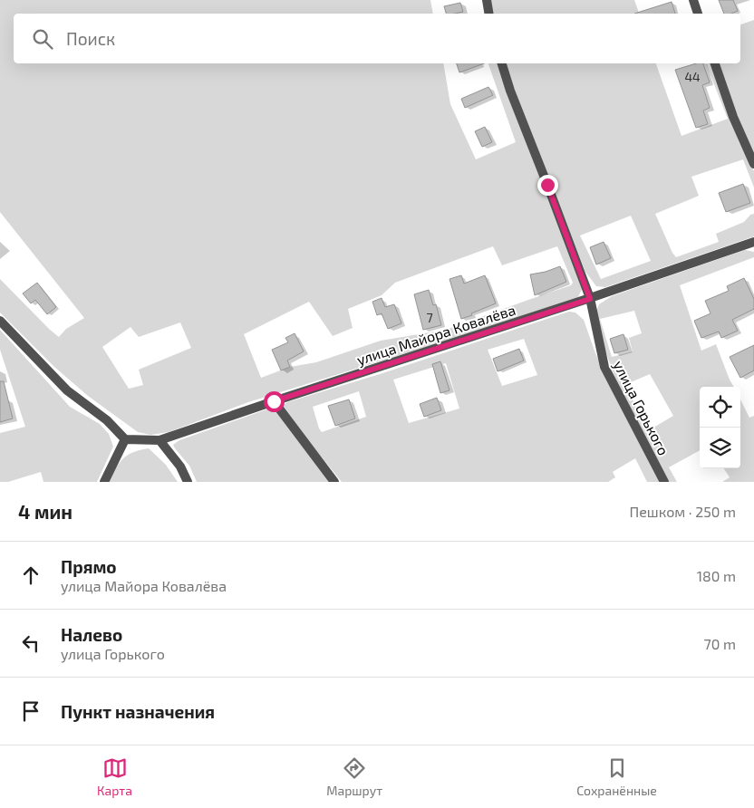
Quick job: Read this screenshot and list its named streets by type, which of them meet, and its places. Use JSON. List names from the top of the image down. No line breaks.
{"streets":{"street":["улица Майора Ковалёва","улица Горького"]},"crossings":[["улица Майора Ковалёва","улица Горького"]],"house_numbers":["44","7"],"page":{"search":"Поиск","heading":["4 мин","Пешком · 250 m"],"list":[["Прямо","улица Майора Ковалёва","180 m"],["Налево","улица Горького","70 m"],"Пункт назначения"],"nav":["Карта","Маршрут","Сохранённые"]}}
